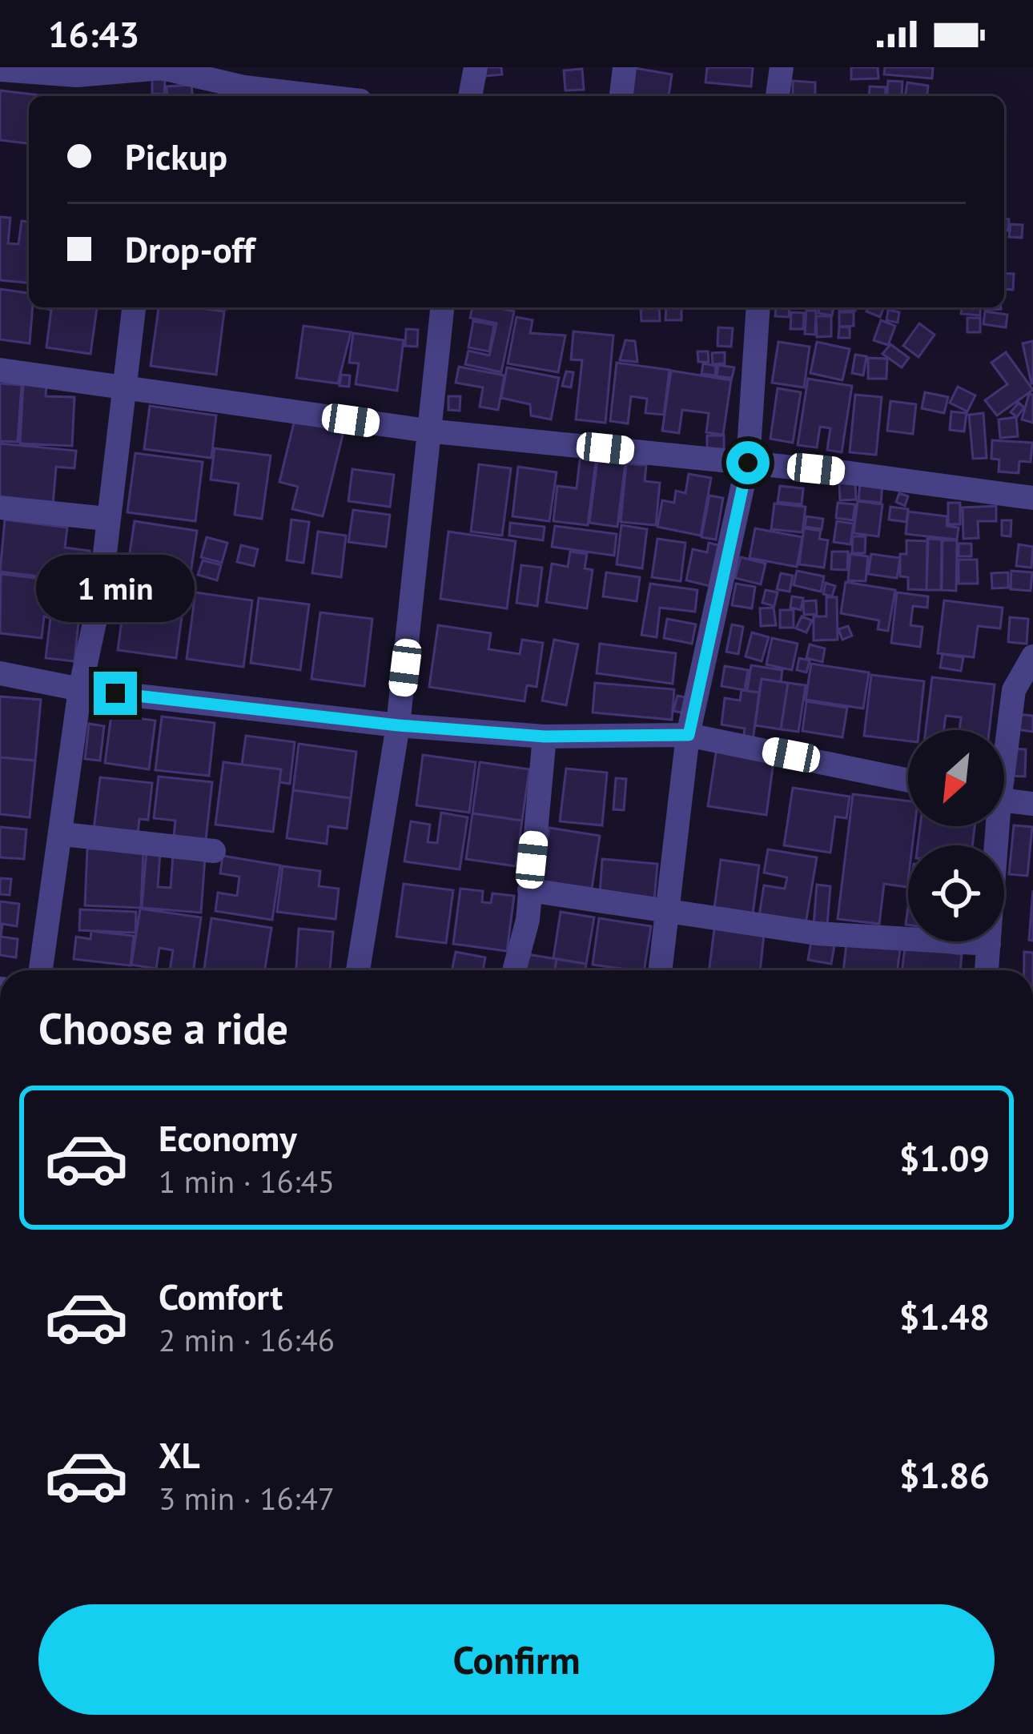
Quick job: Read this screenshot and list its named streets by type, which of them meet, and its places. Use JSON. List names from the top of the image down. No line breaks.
{"north":"bottom left","page":{"status":"16:43","banner":["Pickup","Drop-off"],"bubble":"1 min","heading":"Choose a ride","list":[{"name":"Economy","note":"1 min · 16:45","value":"$1.09"},{"name":"Comfort","note":"2 min · 16:46","value":"$1.48"},{"name":"XL","note":"3 min · 16:47","value":"$1.86"}],"buttons":"Confirm"}}
